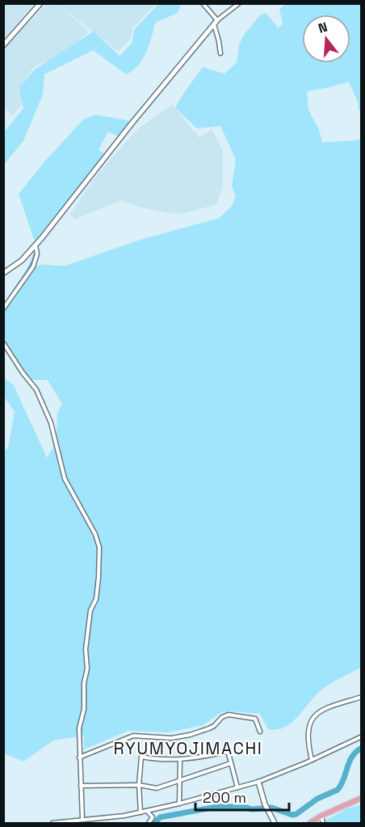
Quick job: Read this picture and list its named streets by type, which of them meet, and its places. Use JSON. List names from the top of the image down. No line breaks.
{"districts":["RYUMYOJIMACHI"],"scale_bar":"200 m","north":"top"}
